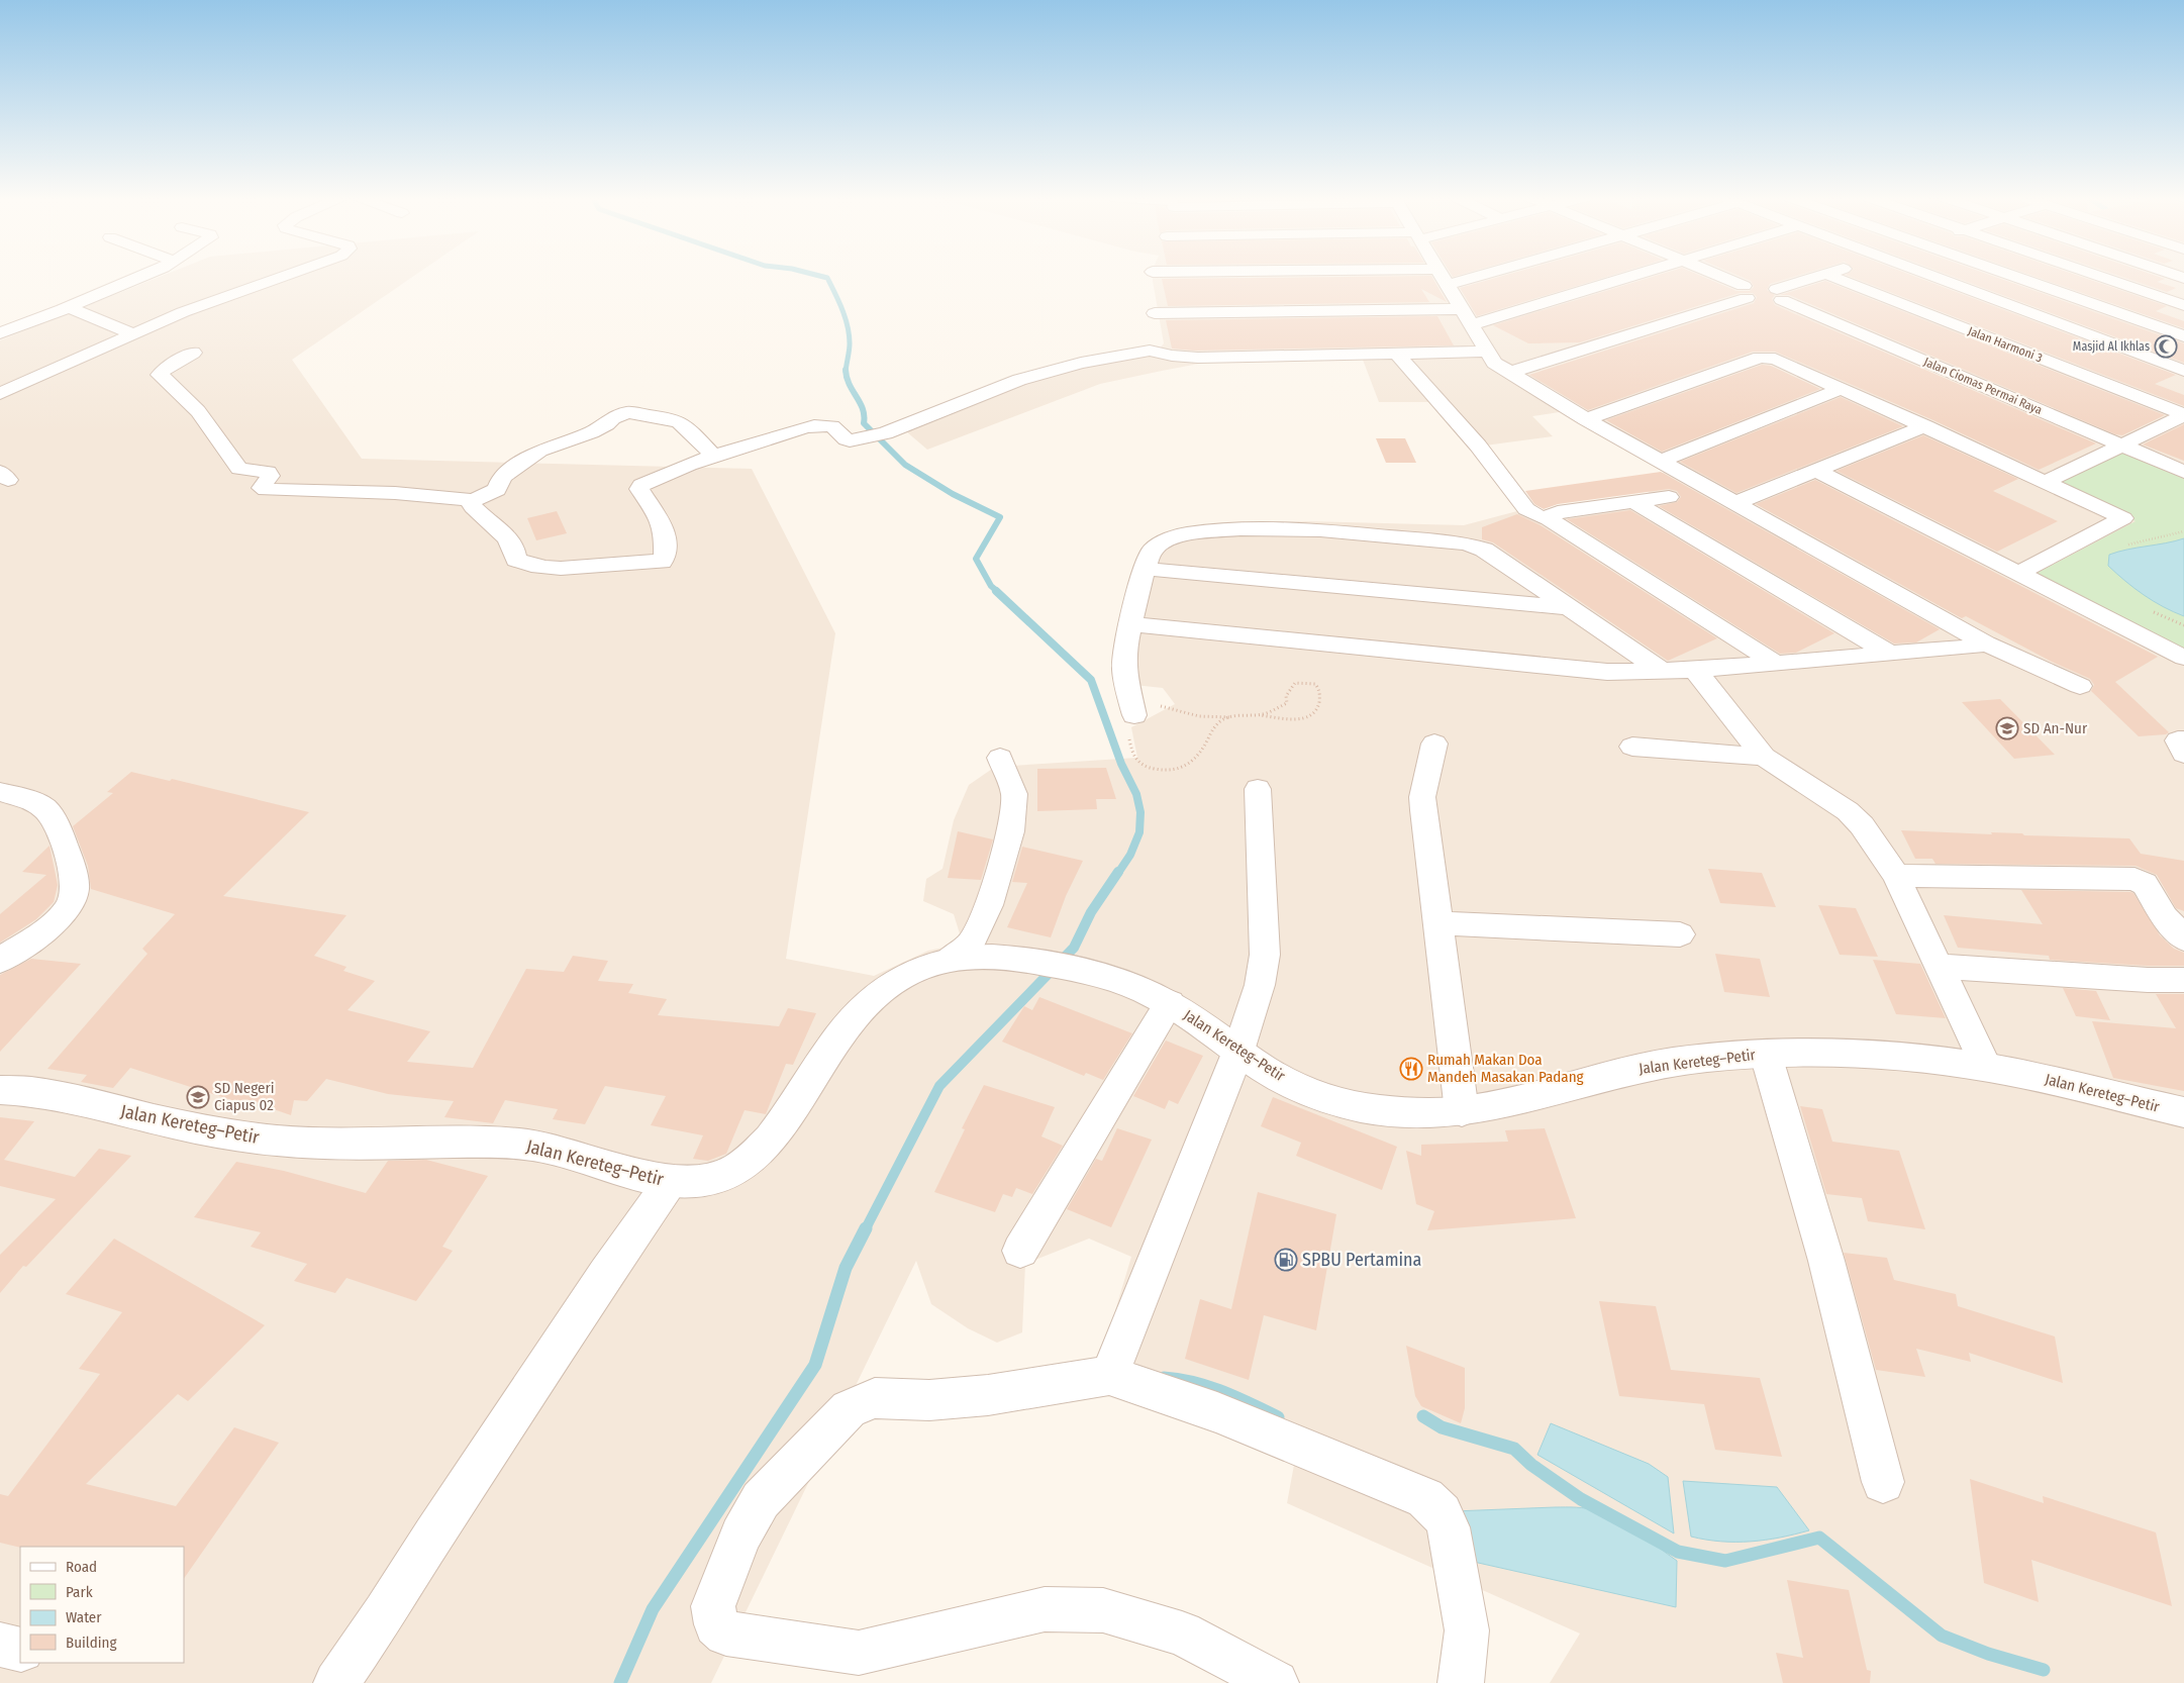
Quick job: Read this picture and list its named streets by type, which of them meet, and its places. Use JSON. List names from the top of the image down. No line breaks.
{"streets":{"street":["Jalan Harmoni 3","Jalan Ciomas Permai Raya","Jalan Kereteg–Petir"]},"places":{"mosque":["Masjid Al Ikhlas"],"school or university":["SD An-Nur","SD Negeri Ciapus 02"],"restaurant":["Rumah Makan Doa Mandeh Masakan Padang"],"fuel station":["SPBU Pertamina"]},"legend":["Road","Park","Water","Building"]}
